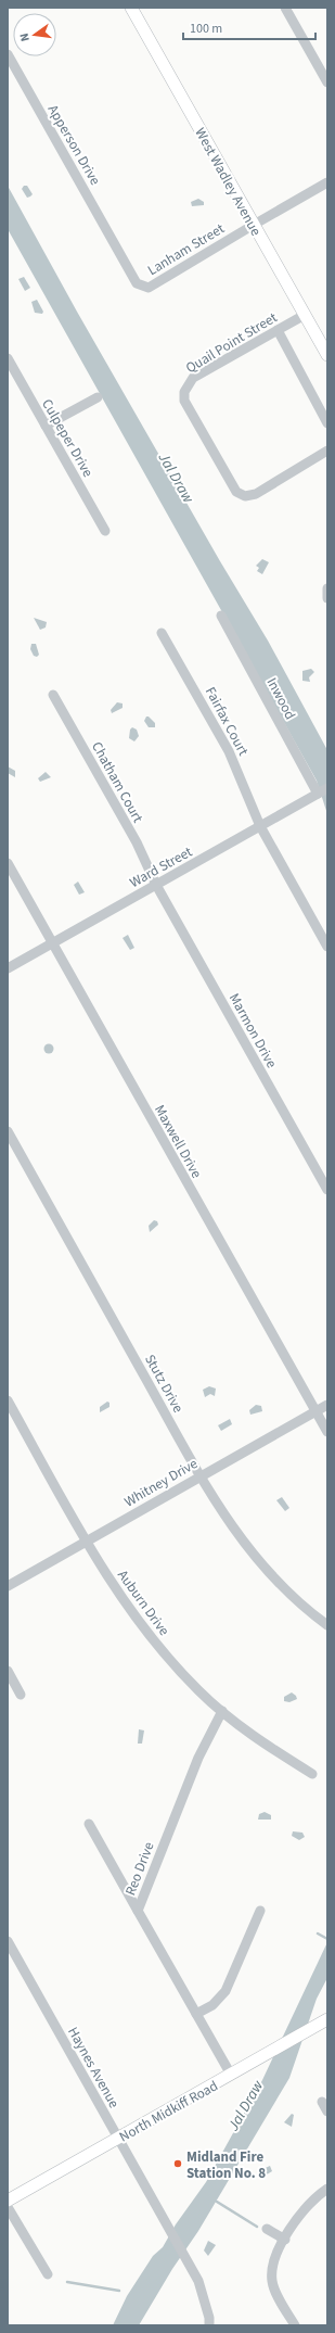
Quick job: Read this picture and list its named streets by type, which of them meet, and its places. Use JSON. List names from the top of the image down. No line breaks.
{"streets":{"main road":["West Wadley Avenue","North Midkiff Road"],"street":["Apperson Drive","Lanham Street","Quail Point Street","Culpeper Drive","Inwood","Fairfax Court","Chatham Court","Ward Street","Marmon Drive","Maxwell Drive","Stutz Drive","Whitney Drive","Auburn Drive","Reo Drive","Haynes Avenue"]},"crossings":[["Apperson Drive","Lanham Street"],["West Wadley Avenue","Lanham Street"],["West Wadley Avenue","Quail Point Street"],["Inwood","Ward Street"],["Fairfax Court","Ward Street"],["Chatham Court","Ward Street"],["Chatham Court","Marmon Drive"],["Ward Street","Marmon Drive"],["Ward Street","Maxwell Drive"],["Maxwell Drive","Whitney Drive"],["Stutz Drive","Whitney Drive"],["Whitney Drive","Auburn Drive"],["Auburn Drive","Reo Drive"],["Reo Drive","North Midkiff Road"],["Haynes Avenue","North Midkiff Road"]],"water":["Jal Draw"],"places":["Midland Fire Station No. 8"],"scale_bar":"100 m","north":"left"}
